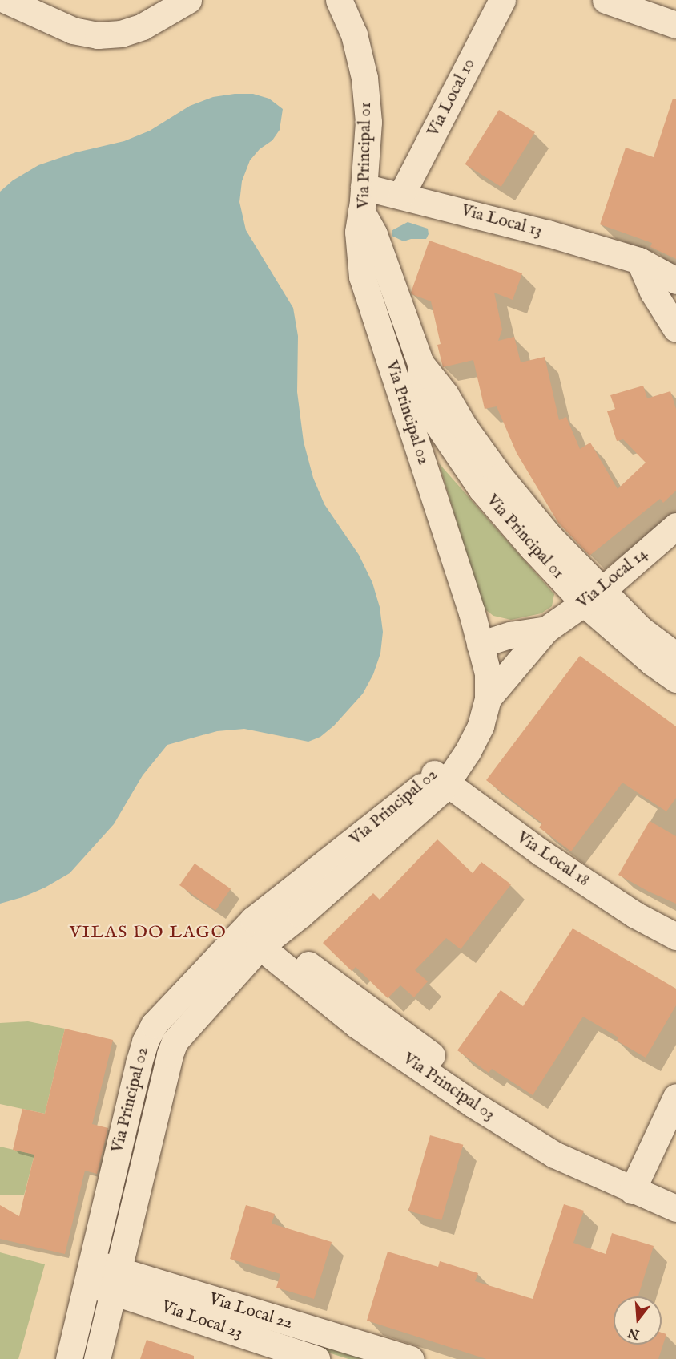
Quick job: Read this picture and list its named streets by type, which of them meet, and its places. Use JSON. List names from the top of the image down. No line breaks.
{"streets":{"street":["Via Local 10","Via Principal 01","Via Local 13","Via Principal 02","Via Local 14","Via Local 18","Via Principal 03","Via Local 22","Via Local 23"]},"crossings":[["Via Local 10","Via Local 13"],["Via Principal 01","Via Local 13"],["Via Principal 01","Via Principal 02"],["Via Principal 01","Via Local 14"],["Via Local 13","Via Principal 02"],["Via Principal 02","Via Local 14"],["Via Principal 02","Via Local 18"],["Via Principal 02","Via Principal 03"],["Via Principal 02","Via Local 23"],["Via Local 22","Via Local 23"]],"districts":["VILAS DO LAGO"],"north":"bottom"}
